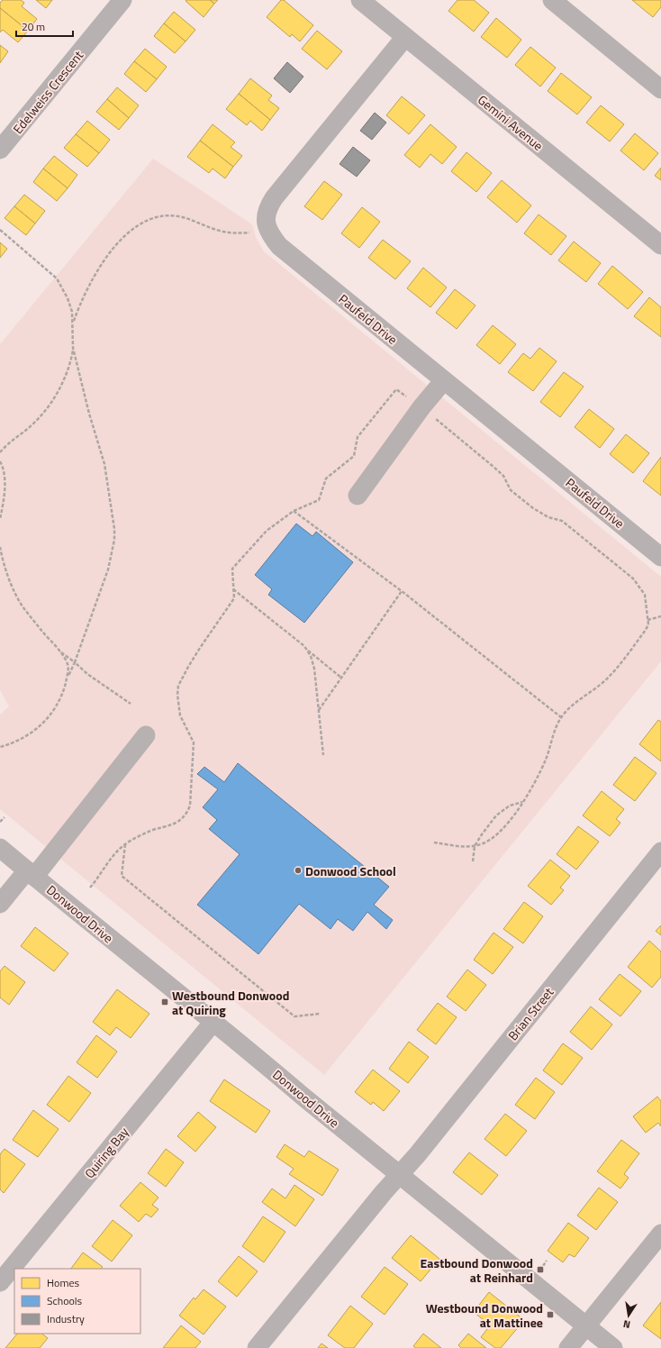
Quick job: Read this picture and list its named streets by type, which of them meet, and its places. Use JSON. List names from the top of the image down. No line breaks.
{"streets":{"street":["Edelweiss Crescent","Gemini Avenue","Paufeld Drive","Donwood Drive","Brian Street","Quiring Bay"]},"crossings":[["Gemini Avenue","Paufeld Drive"],["Donwood Drive","Brian Street"],["Donwood Drive","Quiring Bay"]],"places":{"other":["Donwood School"],"transit":["Westbound Donwood at Quiring","Eastbound Donwood at Reinhard","Westbound Donwood at Mattinee"]},"legend":["Homes","Schools","Industry"],"scale_bar":"20 m","north":"bottom"}
